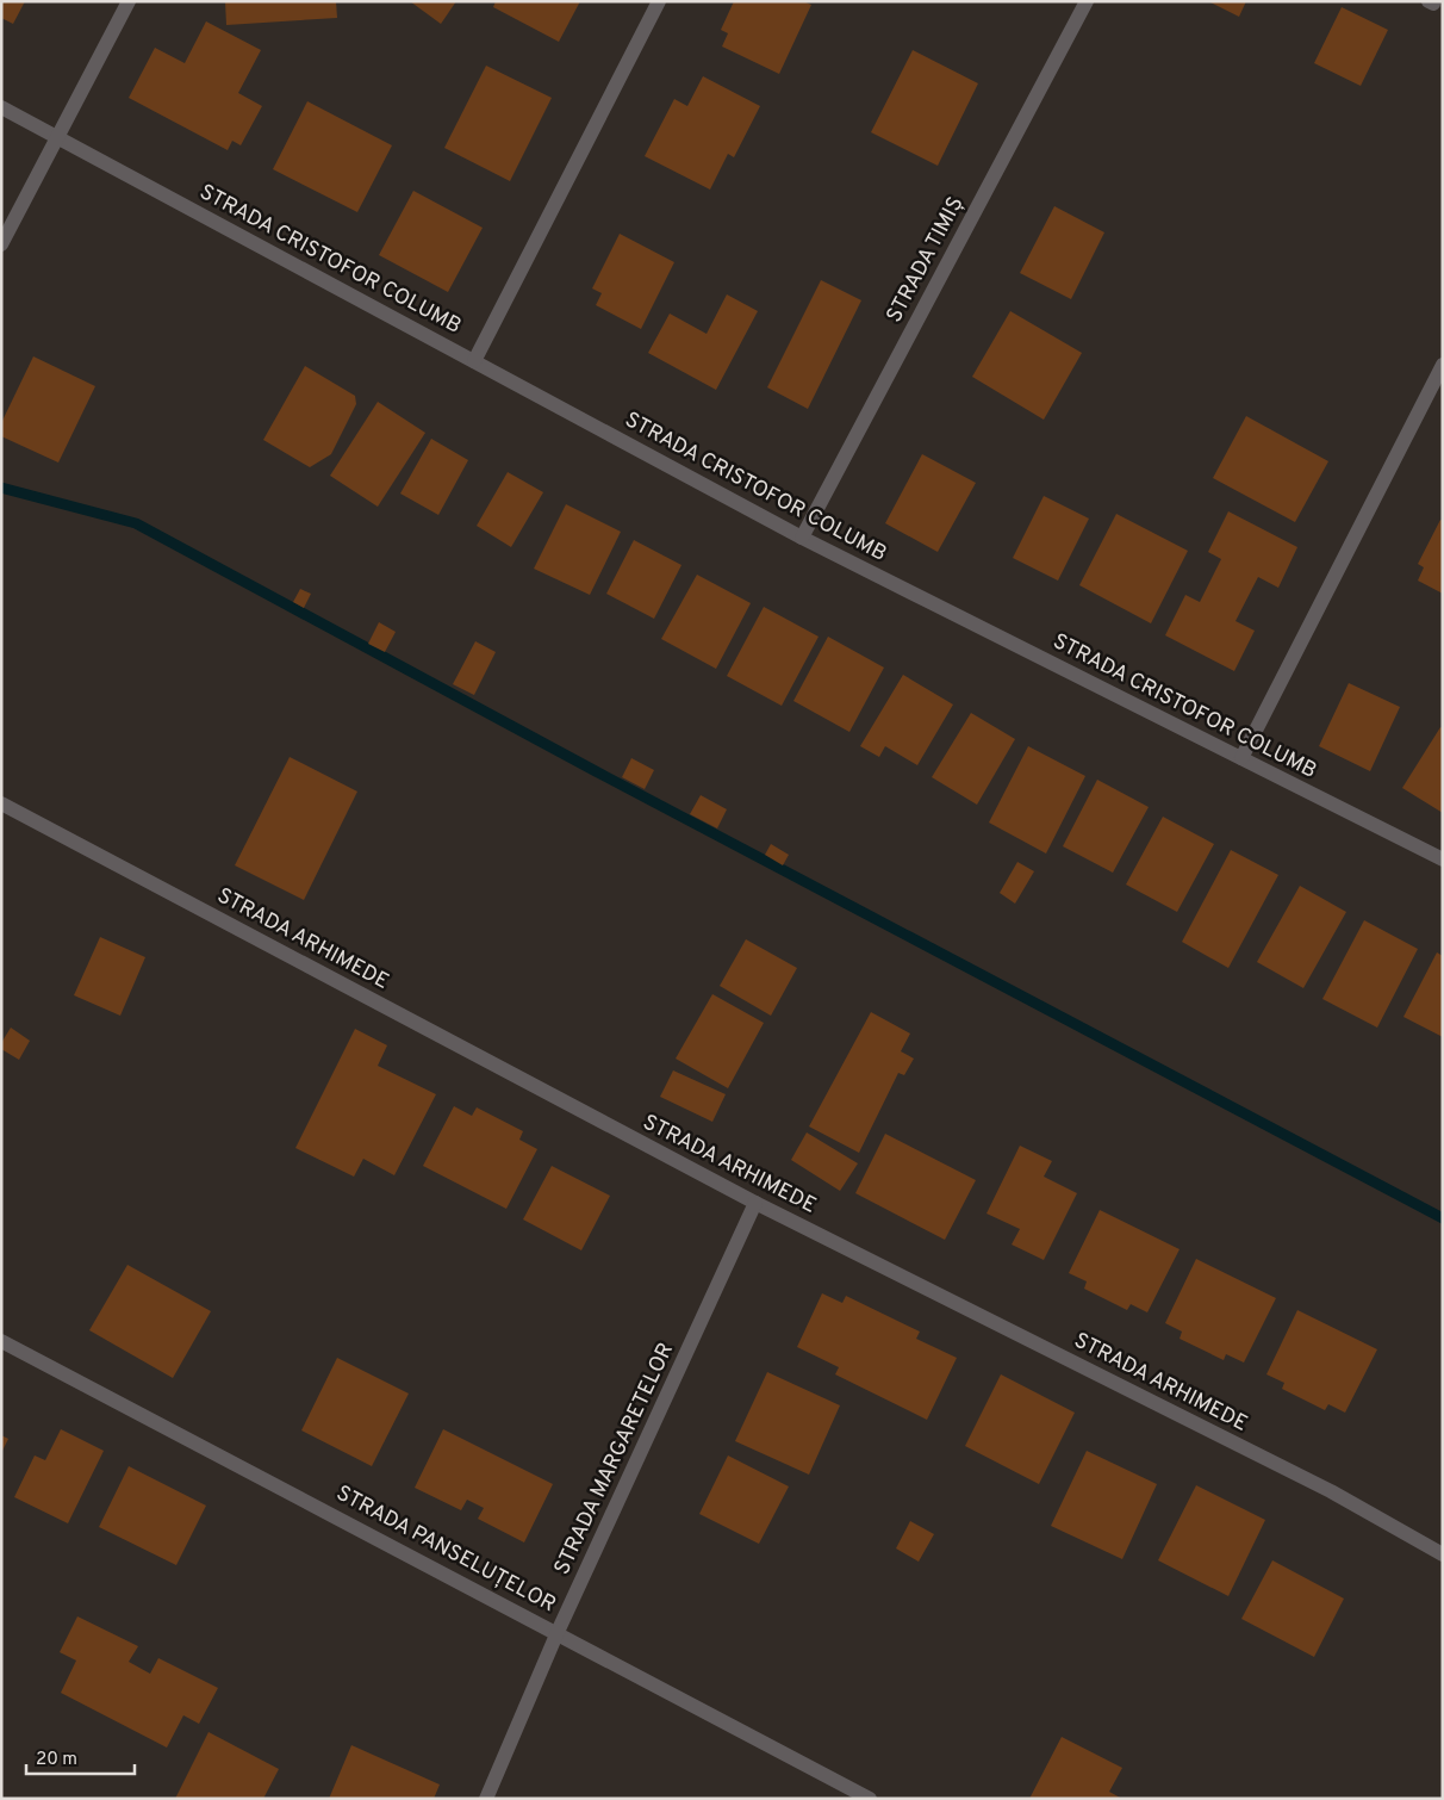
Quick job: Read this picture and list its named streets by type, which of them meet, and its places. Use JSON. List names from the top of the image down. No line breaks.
{"streets":{"street":["STRADA CRISTOFOR COLUMB","STRADA TIMIȘ","STRADA ARHIMEDE","STRADA MARGARETELOR","STRADA PANSELUȚELOR"]},"crossings":[["STRADA CRISTOFOR COLUMB","STRADA TIMIȘ"],["STRADA ARHIMEDE","STRADA MARGARETELOR"],["STRADA MARGARETELOR","STRADA PANSELUȚELOR"]],"scale_bar":"20 m"}
